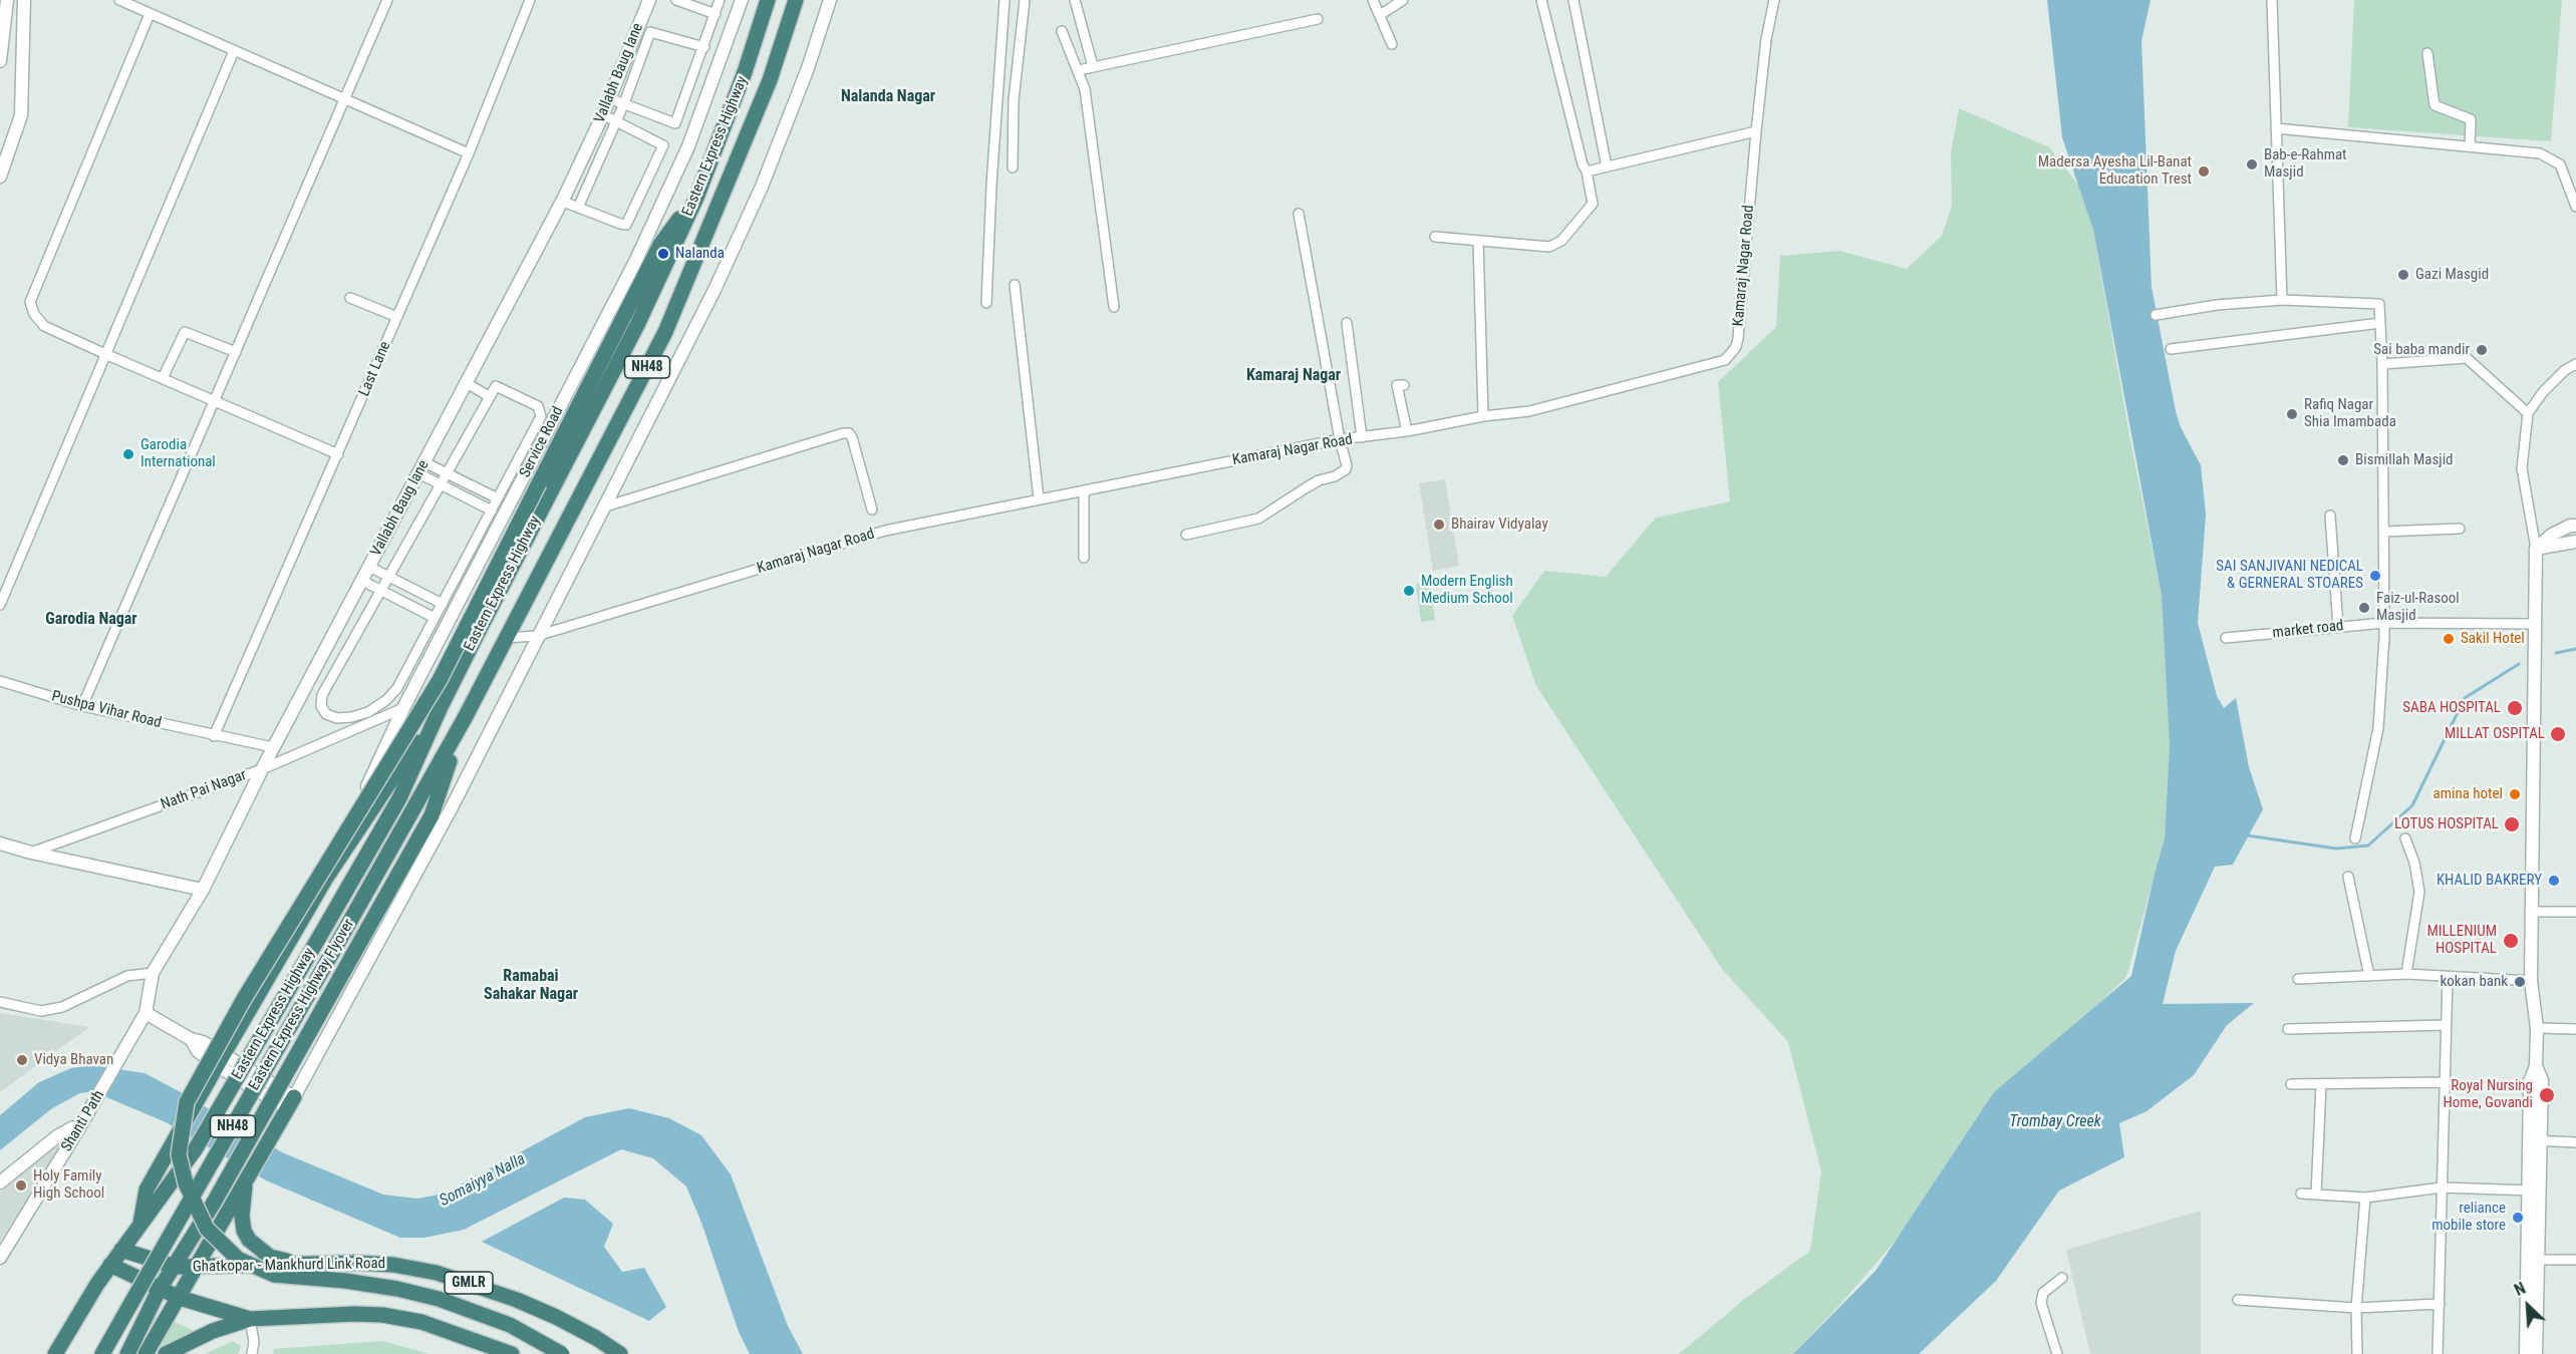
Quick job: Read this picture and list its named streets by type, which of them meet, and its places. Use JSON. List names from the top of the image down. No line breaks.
{"streets":{"highway":["Eastern Express Highway","NH48","Eastern Express Highway Flyover","Ghatkopar - Mankhurd Link Road","GMLR"],"street":["Vallabh Baug lane","Kamaraj Nagar Road","Last Lane","Service Road","market road","Pushpa Vihar Road","Nath Pai Nagar","Shanti Path"]},"crossings":[["Vallabh Baug lane","Pushpa Vihar Road"],["Vallabh Baug lane","Nath Pai Nagar"],["Vallabh Baug lane","Shanti Path"],["Eastern Express Highway","Kamaraj Nagar Road"],["Eastern Express Highway","NH48"],["Eastern Express Highway","Eastern Express Highway Flyover"],["NH48","Ghatkopar - Mankhurd Link Road"],["Last Lane","Pushpa Vihar Road"],["Service Road","Nath Pai Nagar"]],"districts":["Nalanda Nagar","Kamaraj Nagar","Garodia Nagar","Ramabai Sahakar Nagar"],"water":["Trombay Creek","Somaiyya Nalla"],"places":["Bab-e-Rahmat Masjid","Madersa Ayesha Lil-Banat Education Trest","Nalanda","Gazi Masgid","Sai baba mandir","Rafiq Nagar Shia Imambada","Garodia International","Bismillah Masjid","Bhairav Vidyalay","SAI SANJIVANI NEDICAL & GERNERAL STOARES","Modern English Medium School","Faiz-ul-Rasool Masjid","Sakil Hotel","SABA HOSPITAL","MILLAT OSPITAL","amina hotel","LOTUS HOSPITAL","KHALID BAKRERY","MILLENIUM HOSPITAL","kokan bank","Vidya Bhavan","Royal Nursing Home, Govandi","Holy Family High School","reliance mobile store"],"north":"top left"}
